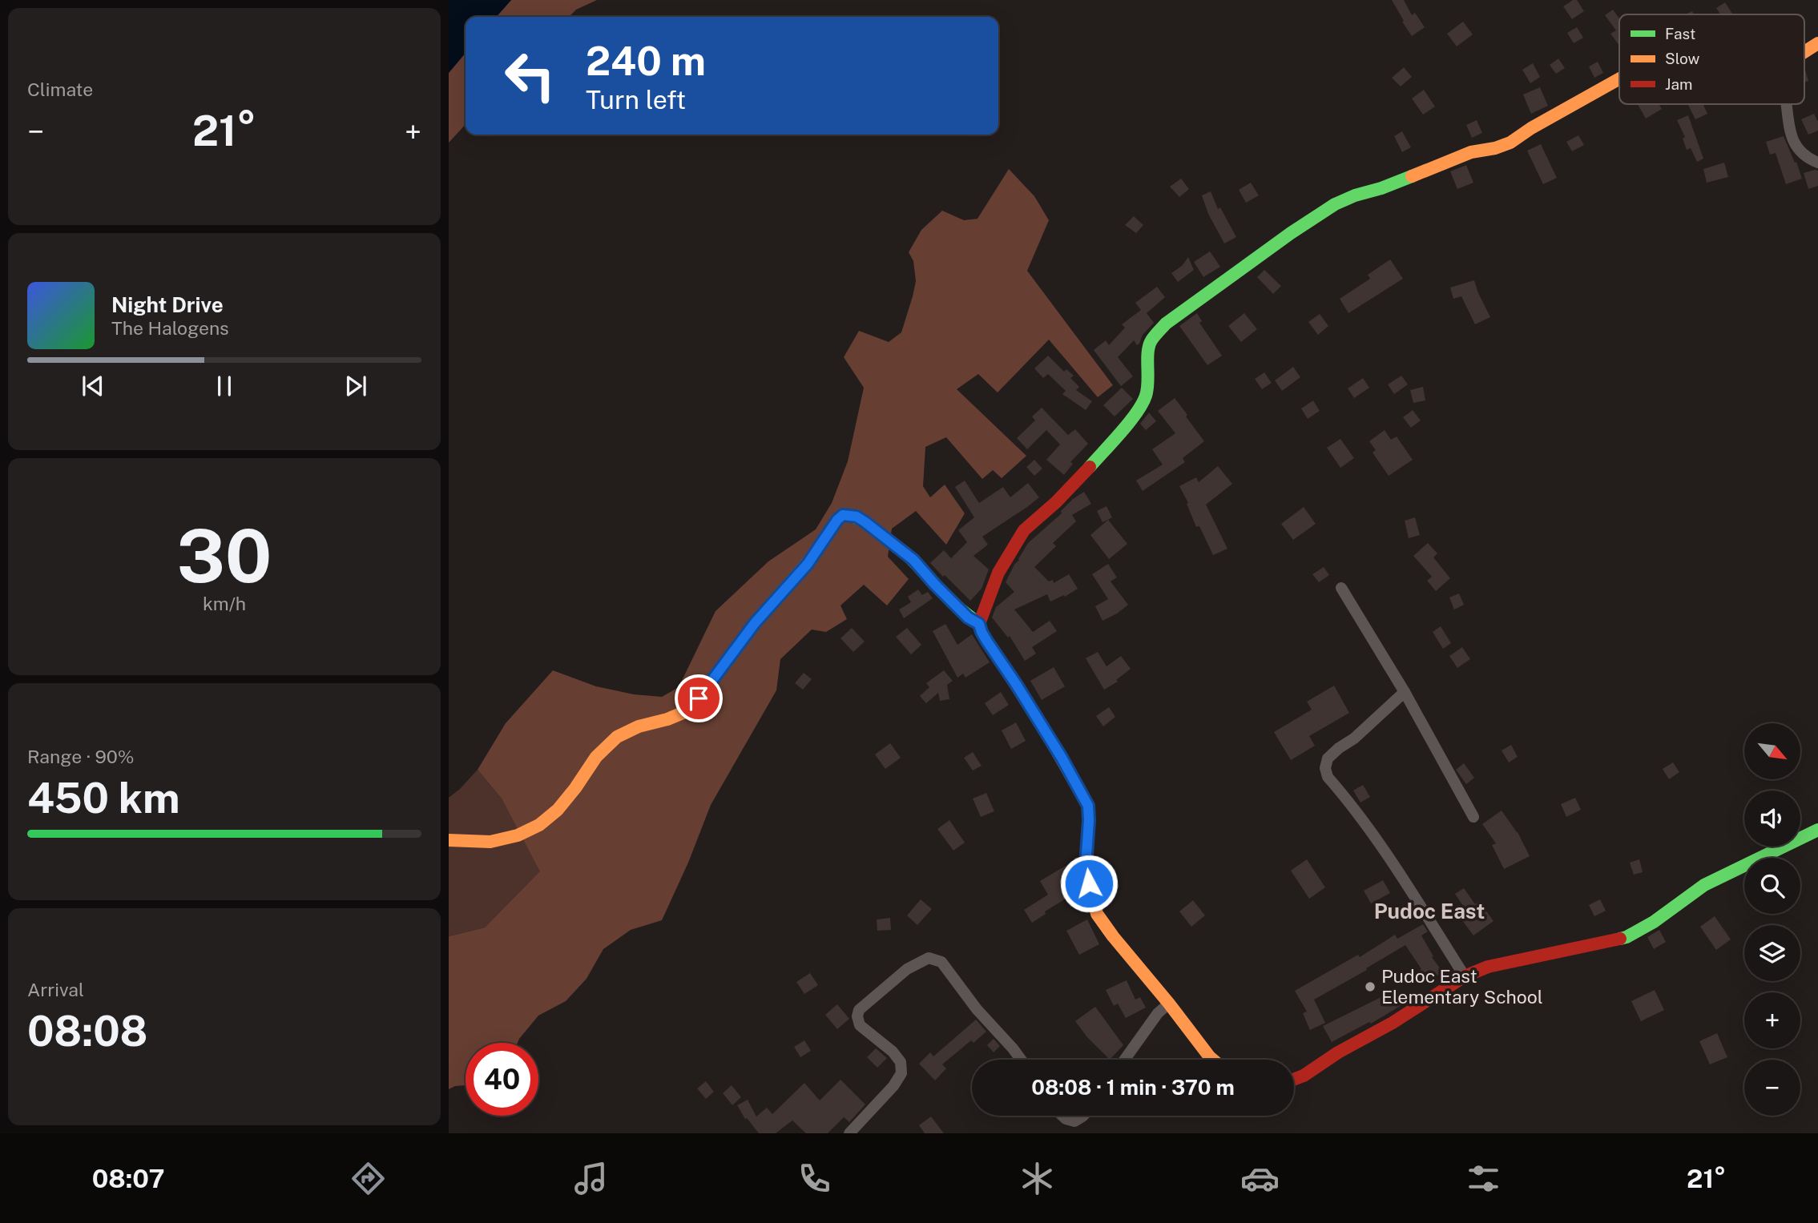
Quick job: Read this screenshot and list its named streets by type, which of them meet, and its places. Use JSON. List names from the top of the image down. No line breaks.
{"districts":["Pudoc East"],"places":["Pudoc East Elementary School"],"legend":["Fast","Slow","Jam"],"north":"bottom right","page":{"tile":["Climate",["30","km/h"],["Range · 90%","450 km"],["Arrival","08:08"]],"turn":["240 m","Turn left"],"heat":["−","21°","+"],"song":["Night Drive","The Halogens"],"map_buttons":["+","−"],"limit":"40","trip":"08:08 · 1 min · 370 m","tabs":["08:07","21°"]}}
